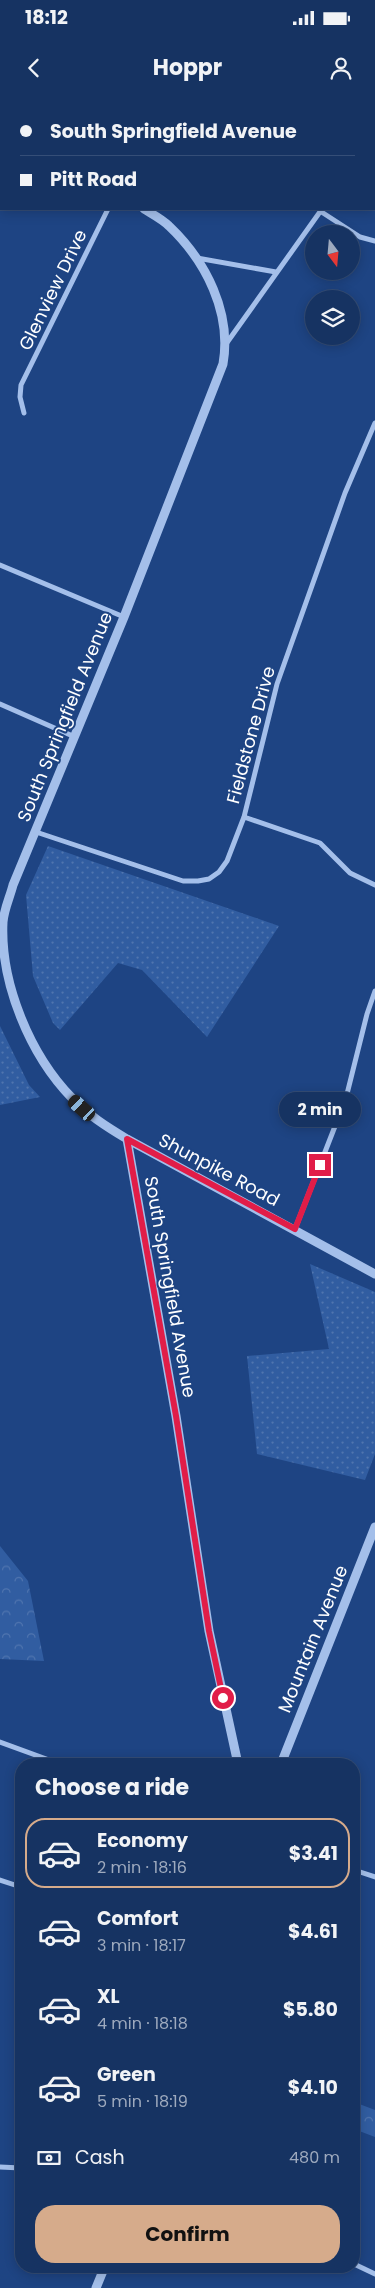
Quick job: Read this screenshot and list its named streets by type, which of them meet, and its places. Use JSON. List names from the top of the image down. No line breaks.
{"streets":{"street":["Glenview Drive","South Springfield Avenue","Fieldstone Drive","Shunpike Road","Mountain Avenue"]},"crossings":[["South Springfield Avenue","Fieldstone Drive"],["South Springfield Avenue","Shunpike Road"]],"north":"bottom","page":{"status":"18:12","header":"Hoppr","banner":["South Springfield Avenue","Pitt Road"],"bubble":"2 min","heading":"Choose a ride","list":[{"name":"Economy","note":"2 min · 18:16","value":"$3.41"},{"name":"Comfort","note":"3 min · 18:17","value":"$4.61"},{"name":"XL","note":"4 min · 18:18","value":"$5.80"},{"name":"Green","note":"5 min · 18:19","value":"$4.10"}],"pay":["Cash","480 m"],"buttons":"Confirm"}}
